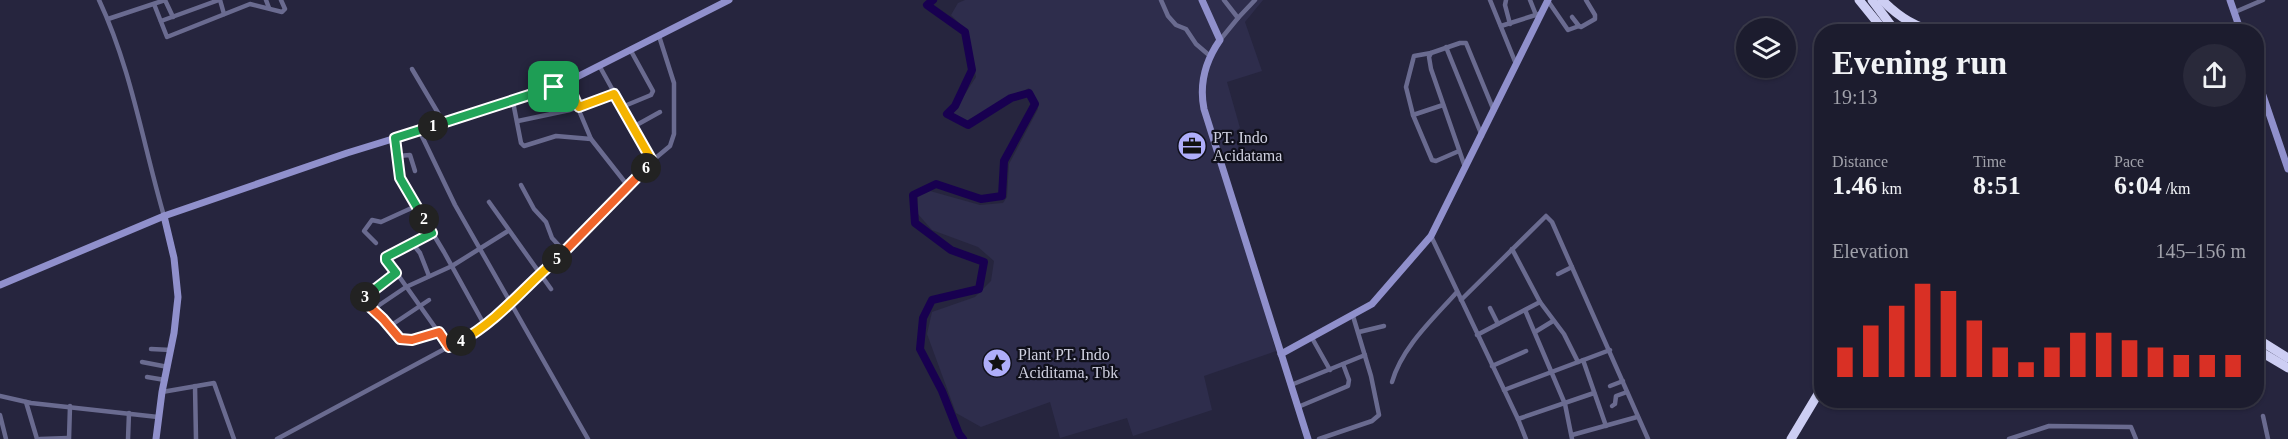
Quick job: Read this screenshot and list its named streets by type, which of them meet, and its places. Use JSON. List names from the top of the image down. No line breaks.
{"places":{"office":["PT. Indo Acidatama"],"place":["Plant PT. Indo Aciditama, Tbk"]},"page":{"heading":["Evening run","19:13"],"pins":["1","6","2","5","3","4"],"stats":[["Distance","1.46 km"],["Time","8:51"],["Pace","6:04 /km"]],"chart":["Elevation","145–156 m"]}}
